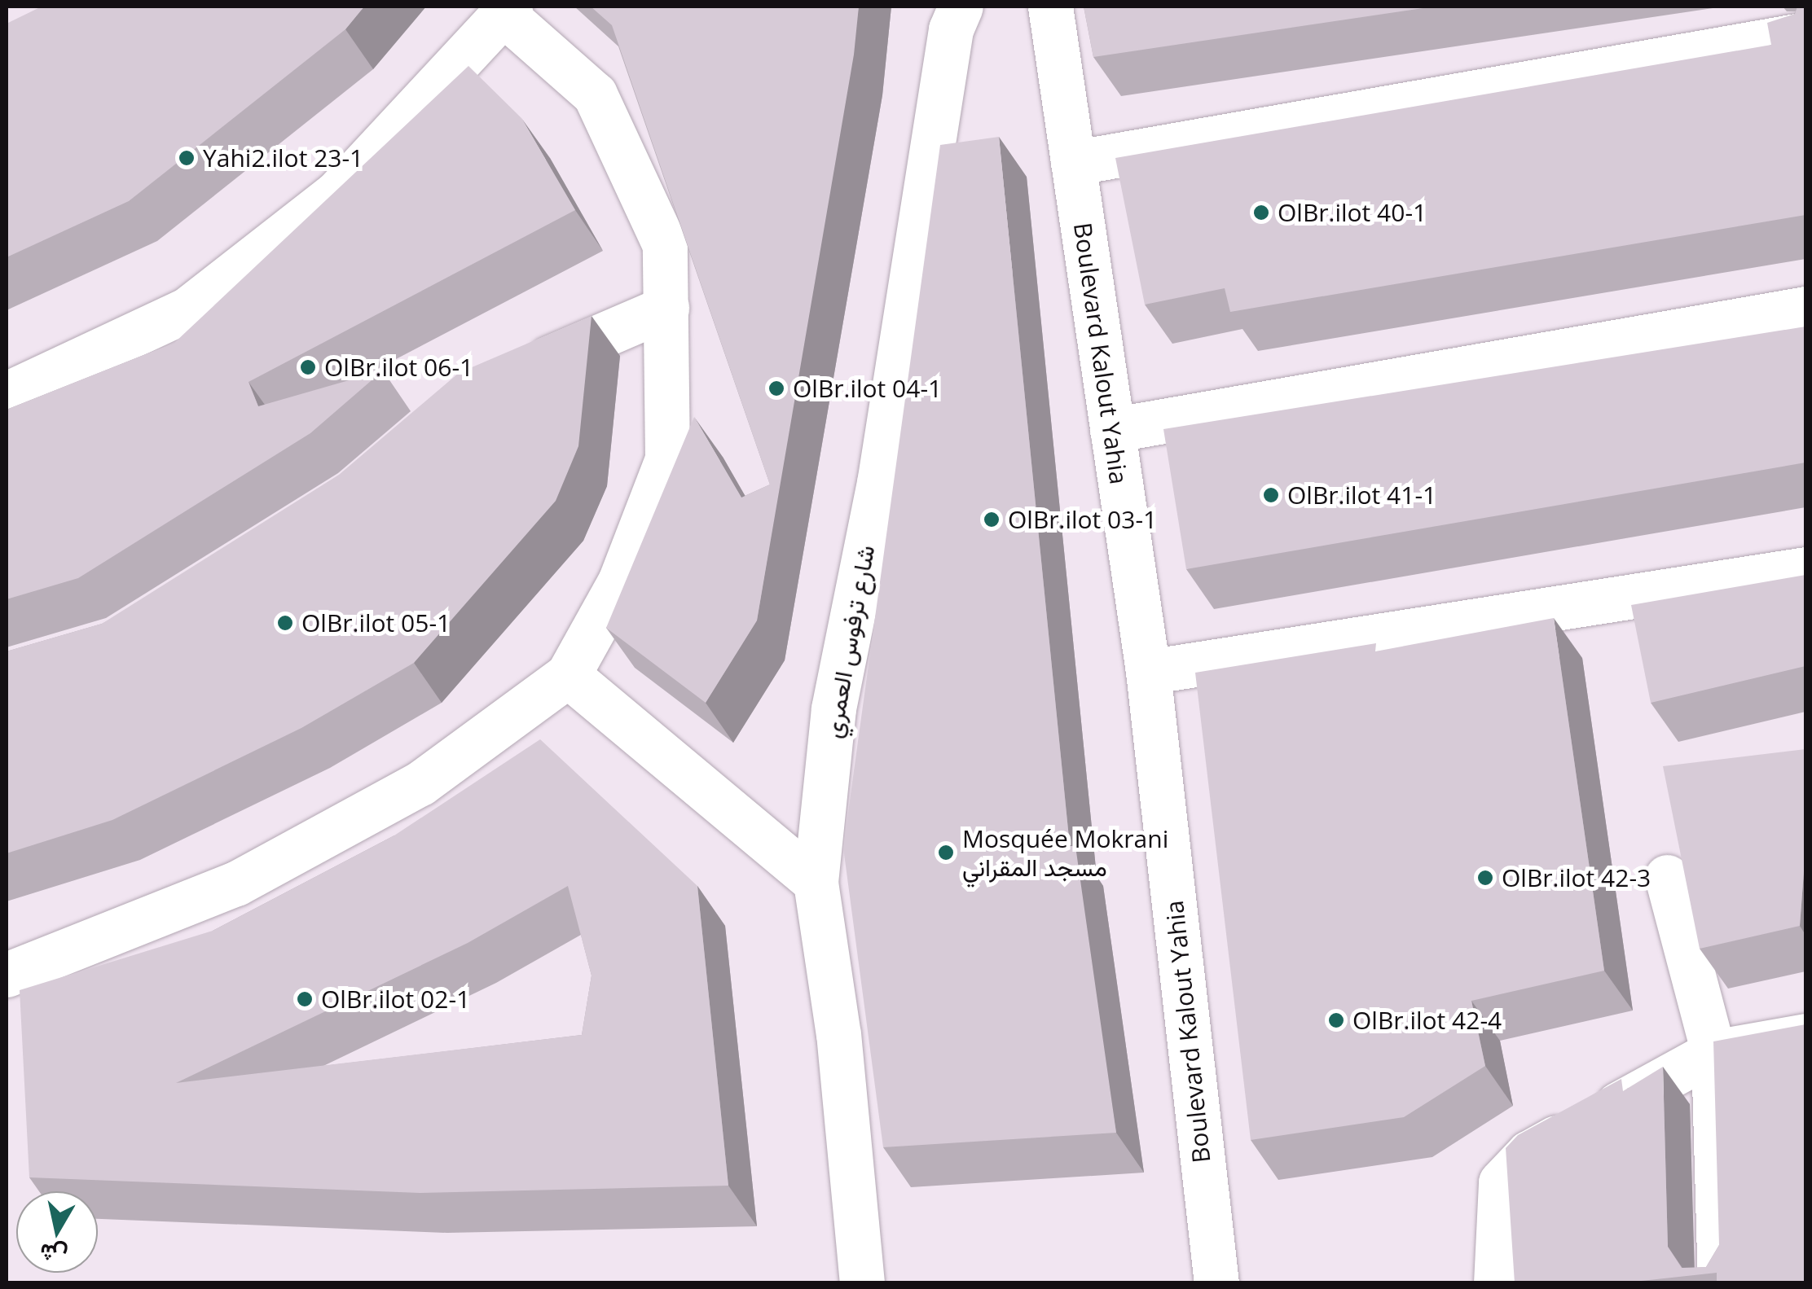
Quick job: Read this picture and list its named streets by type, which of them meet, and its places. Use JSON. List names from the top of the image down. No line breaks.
{"streets":{"street":["Boulevard Kalout Yahia","شارع ترفوس العمري"]},"places":["Yahi2.ilot 23-1","OlBr.ilot 40-1","OlBr.ilot 06-1","OlBr.ilot 04-1","OlBr.ilot 41-1","OlBr.ilot 03-1","OlBr.ilot 05-1","Mosquée Mokrani مسجد المقراني","OlBr.ilot 42-3","OlBr.ilot 02-1","OlBr.ilot 42-4"],"north":"bottom"}
